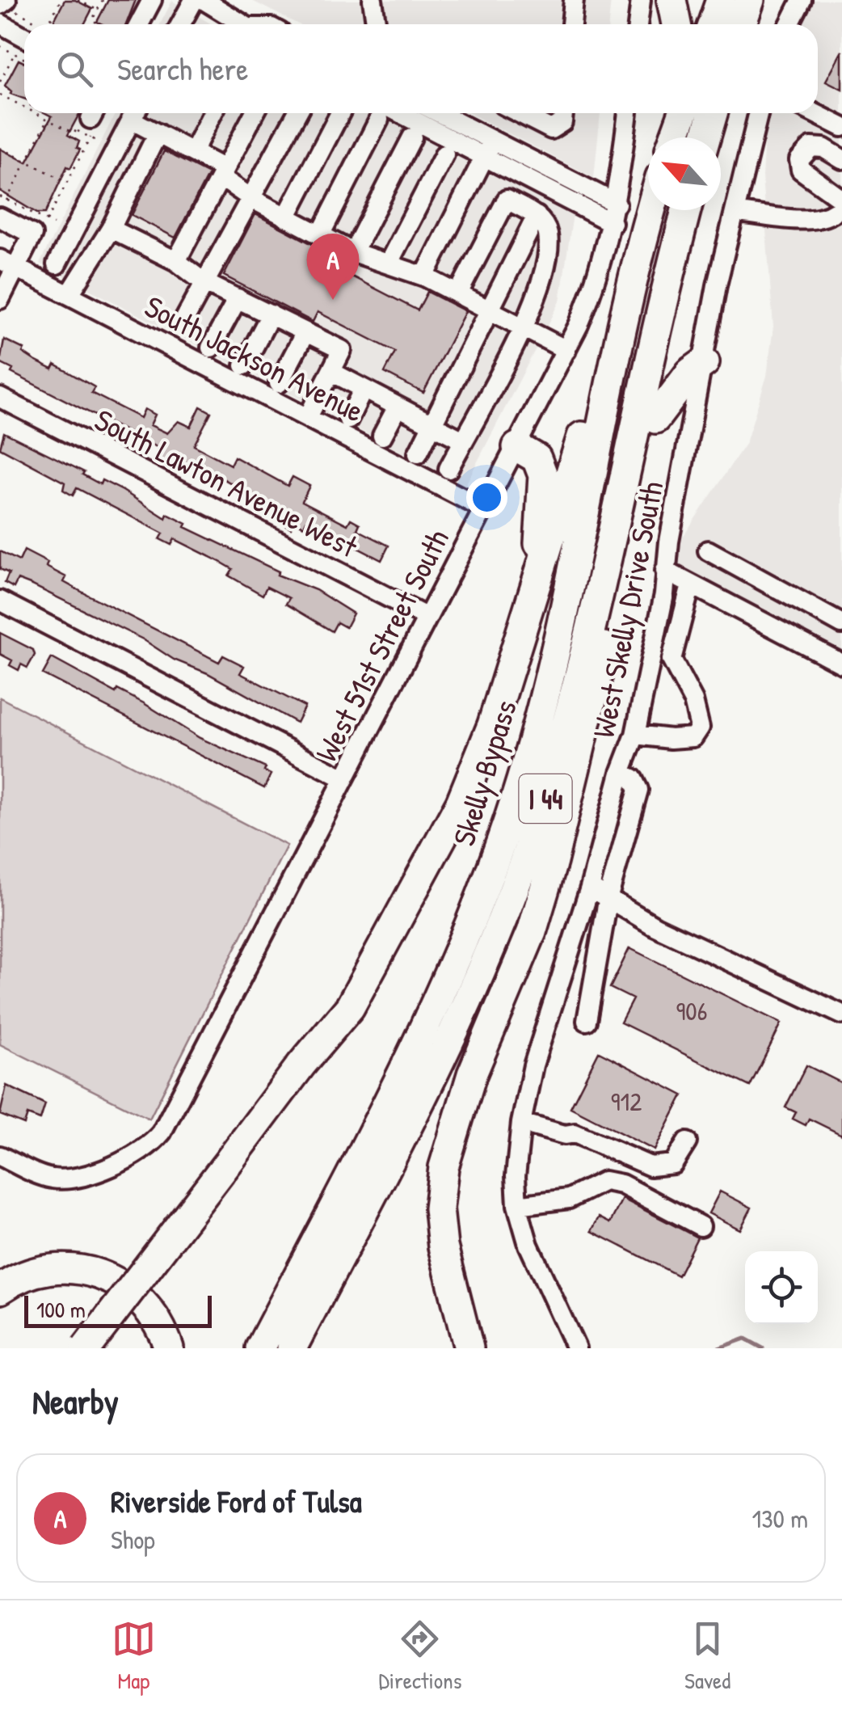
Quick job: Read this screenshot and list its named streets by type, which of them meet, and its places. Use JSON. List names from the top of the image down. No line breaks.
{"streets":{"highway":["Skelly Bypass","I 44"],"street":["South Jackson Avenue","South Lawton Avenue West","West Skelly Drive South","West 51st Street South"]},"crossings":[["South Jackson Avenue","West 51st Street South"],["South Lawton Avenue West","West 51st Street South"]],"house_numbers":["906","912"],"scale_bar":"100 m","north":"top left","page":{"search":"Search here","pins":"A","scale":"100 m","heading":"Nearby","list":[{"mark":"A","name":"Riverside Ford of Tulsa","note":"Shop","value":"130 m"}],"nav":["Map","Directions","Saved"]}}
